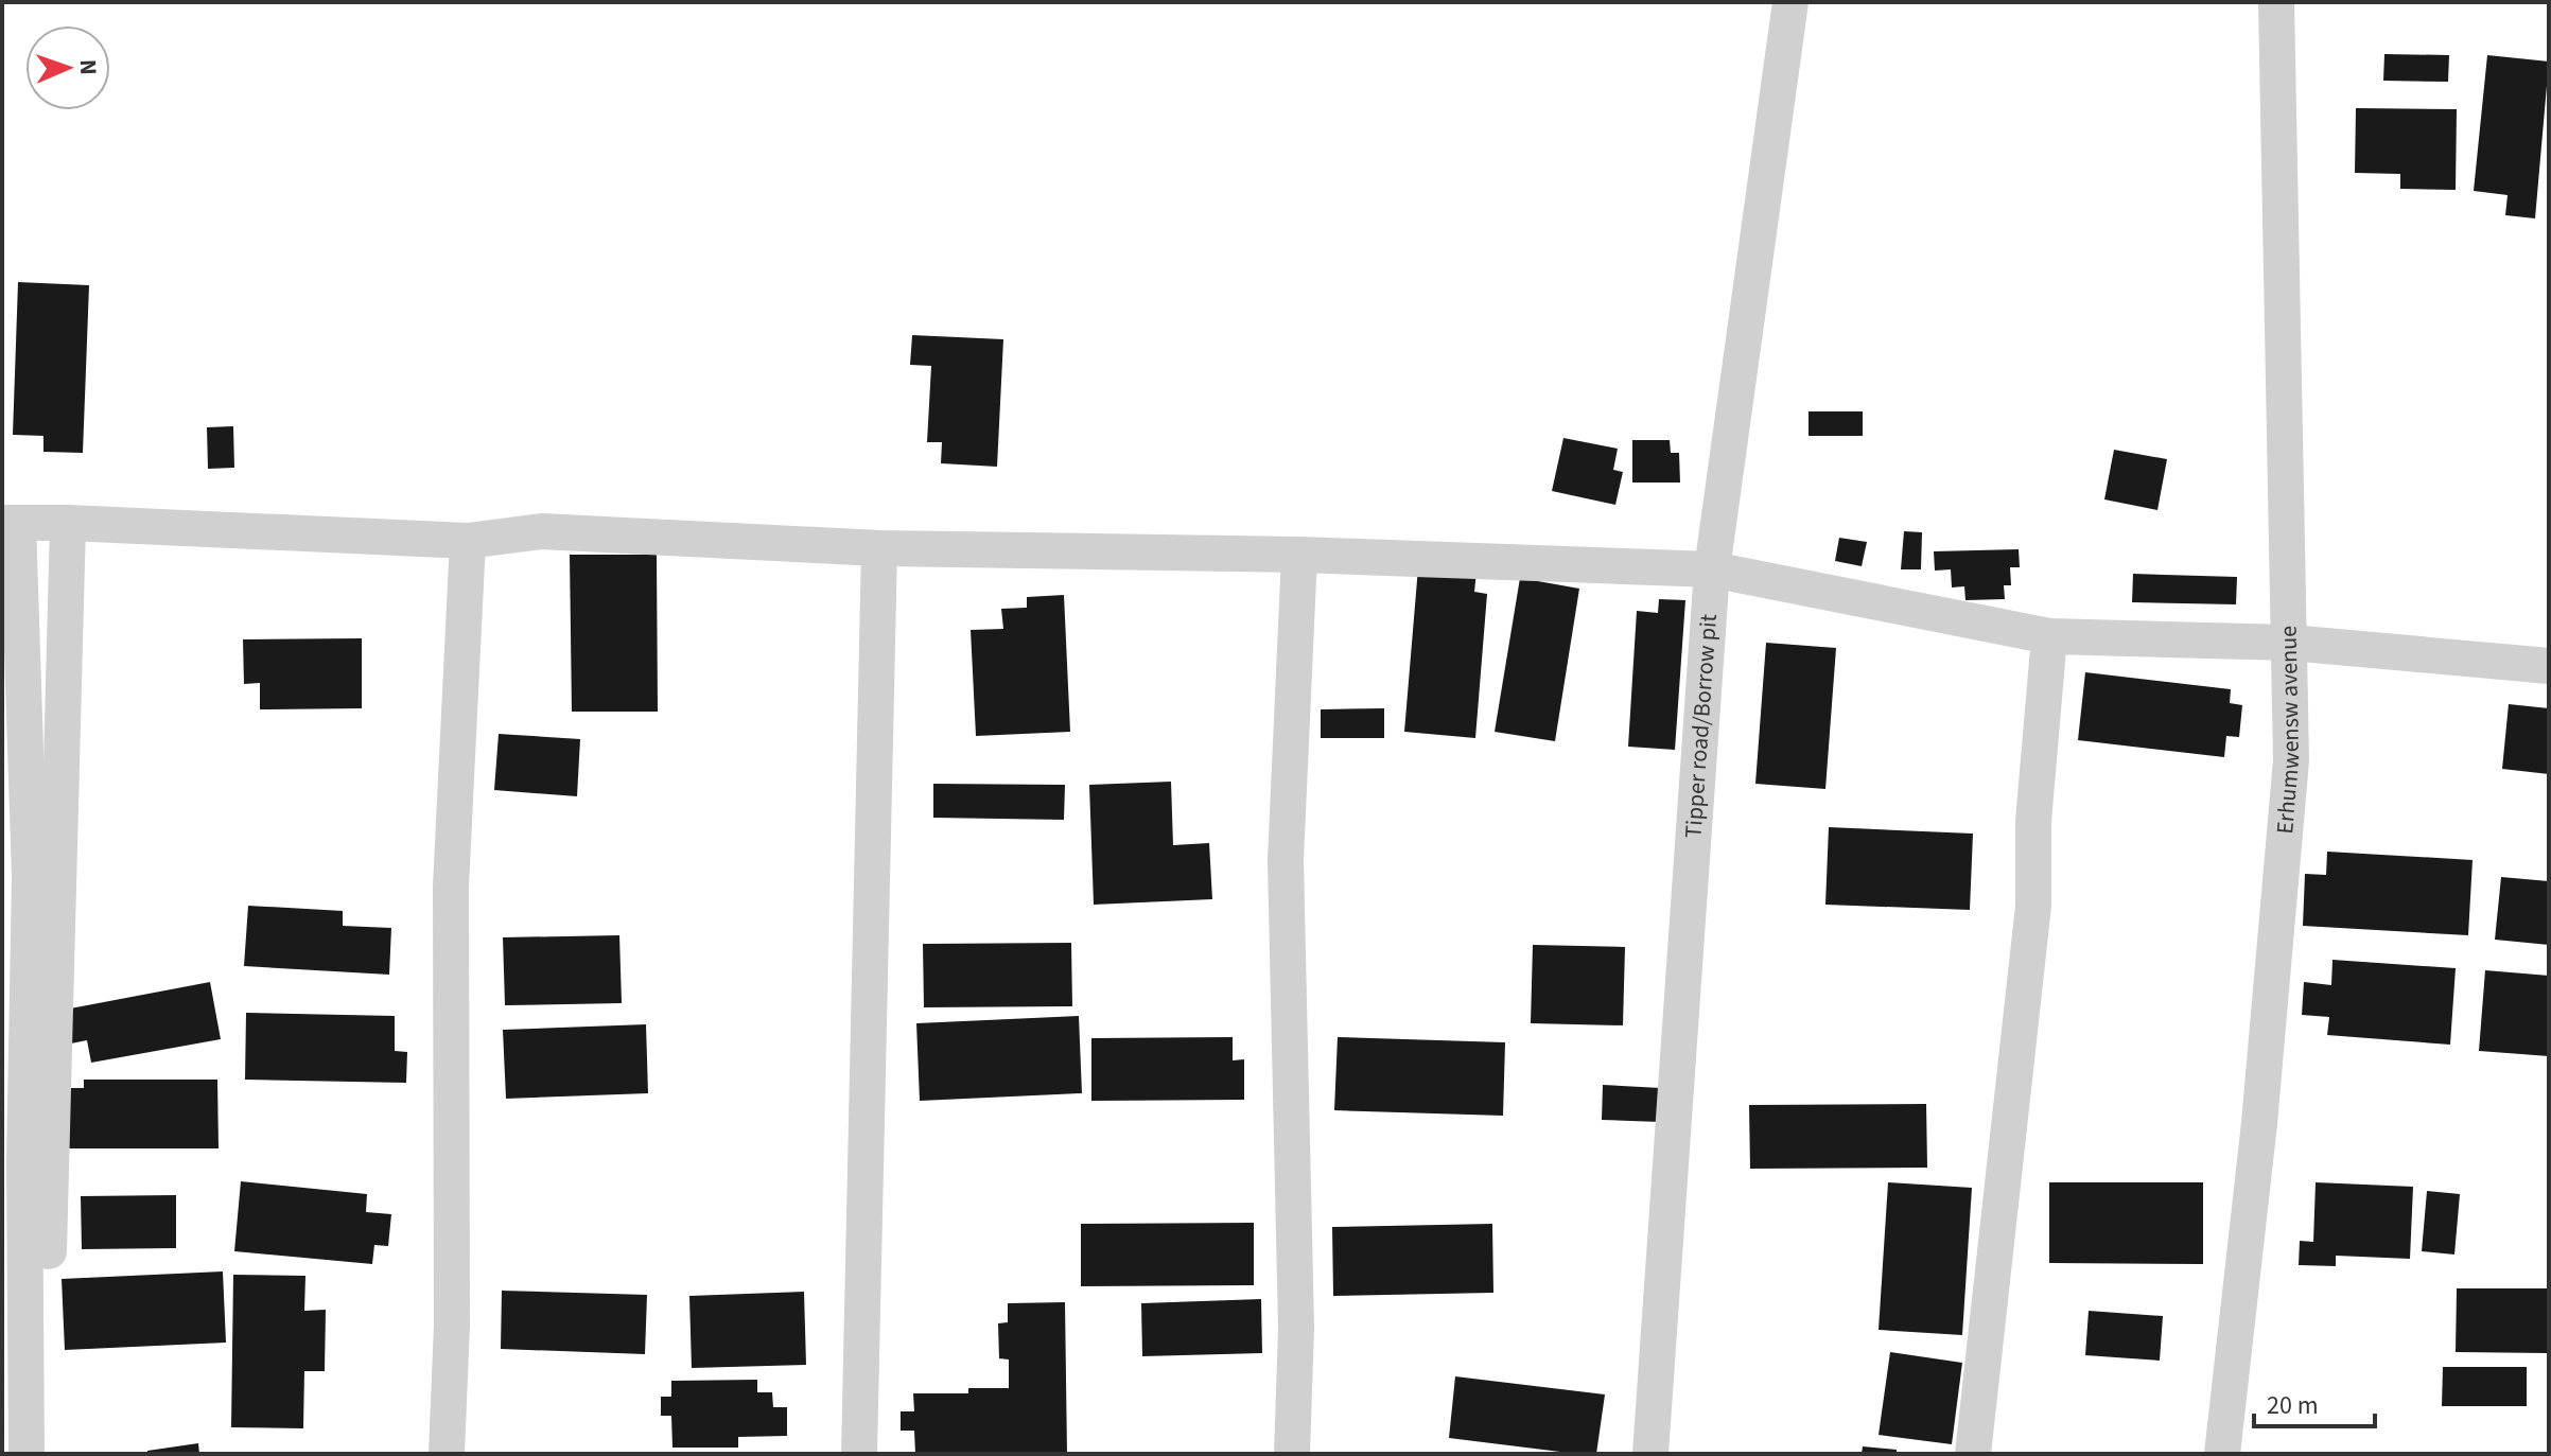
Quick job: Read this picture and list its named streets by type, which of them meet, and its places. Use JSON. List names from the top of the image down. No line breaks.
{"streets":{"street":["Tipper road/Borrow pit","Erhumwensw avenue"]},"scale_bar":"20 m","north":"right"}
